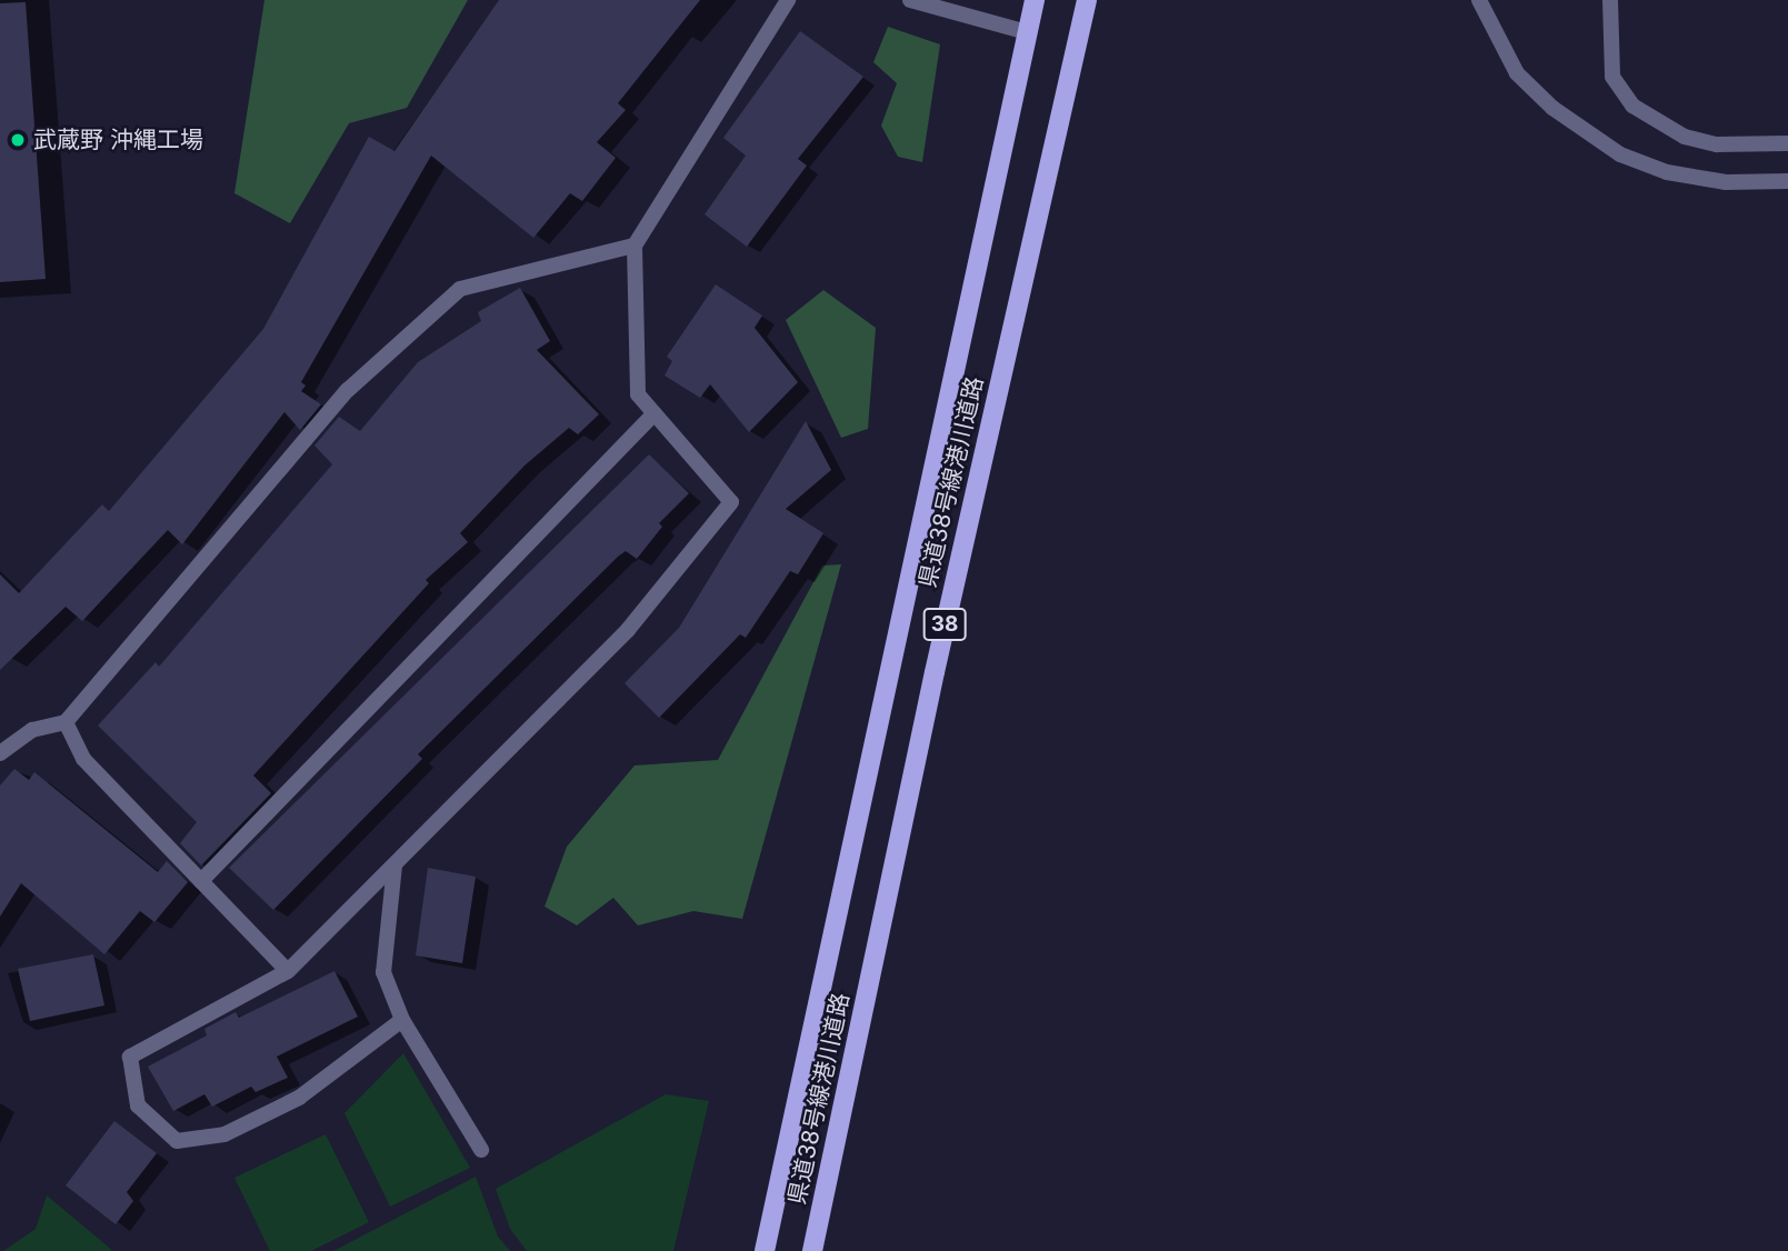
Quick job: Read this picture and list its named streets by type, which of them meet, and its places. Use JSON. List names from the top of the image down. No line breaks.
{"streets":{"main road":["県道38号線港川道路","38"]},"places":["武蔵野 沖縄工場"]}
